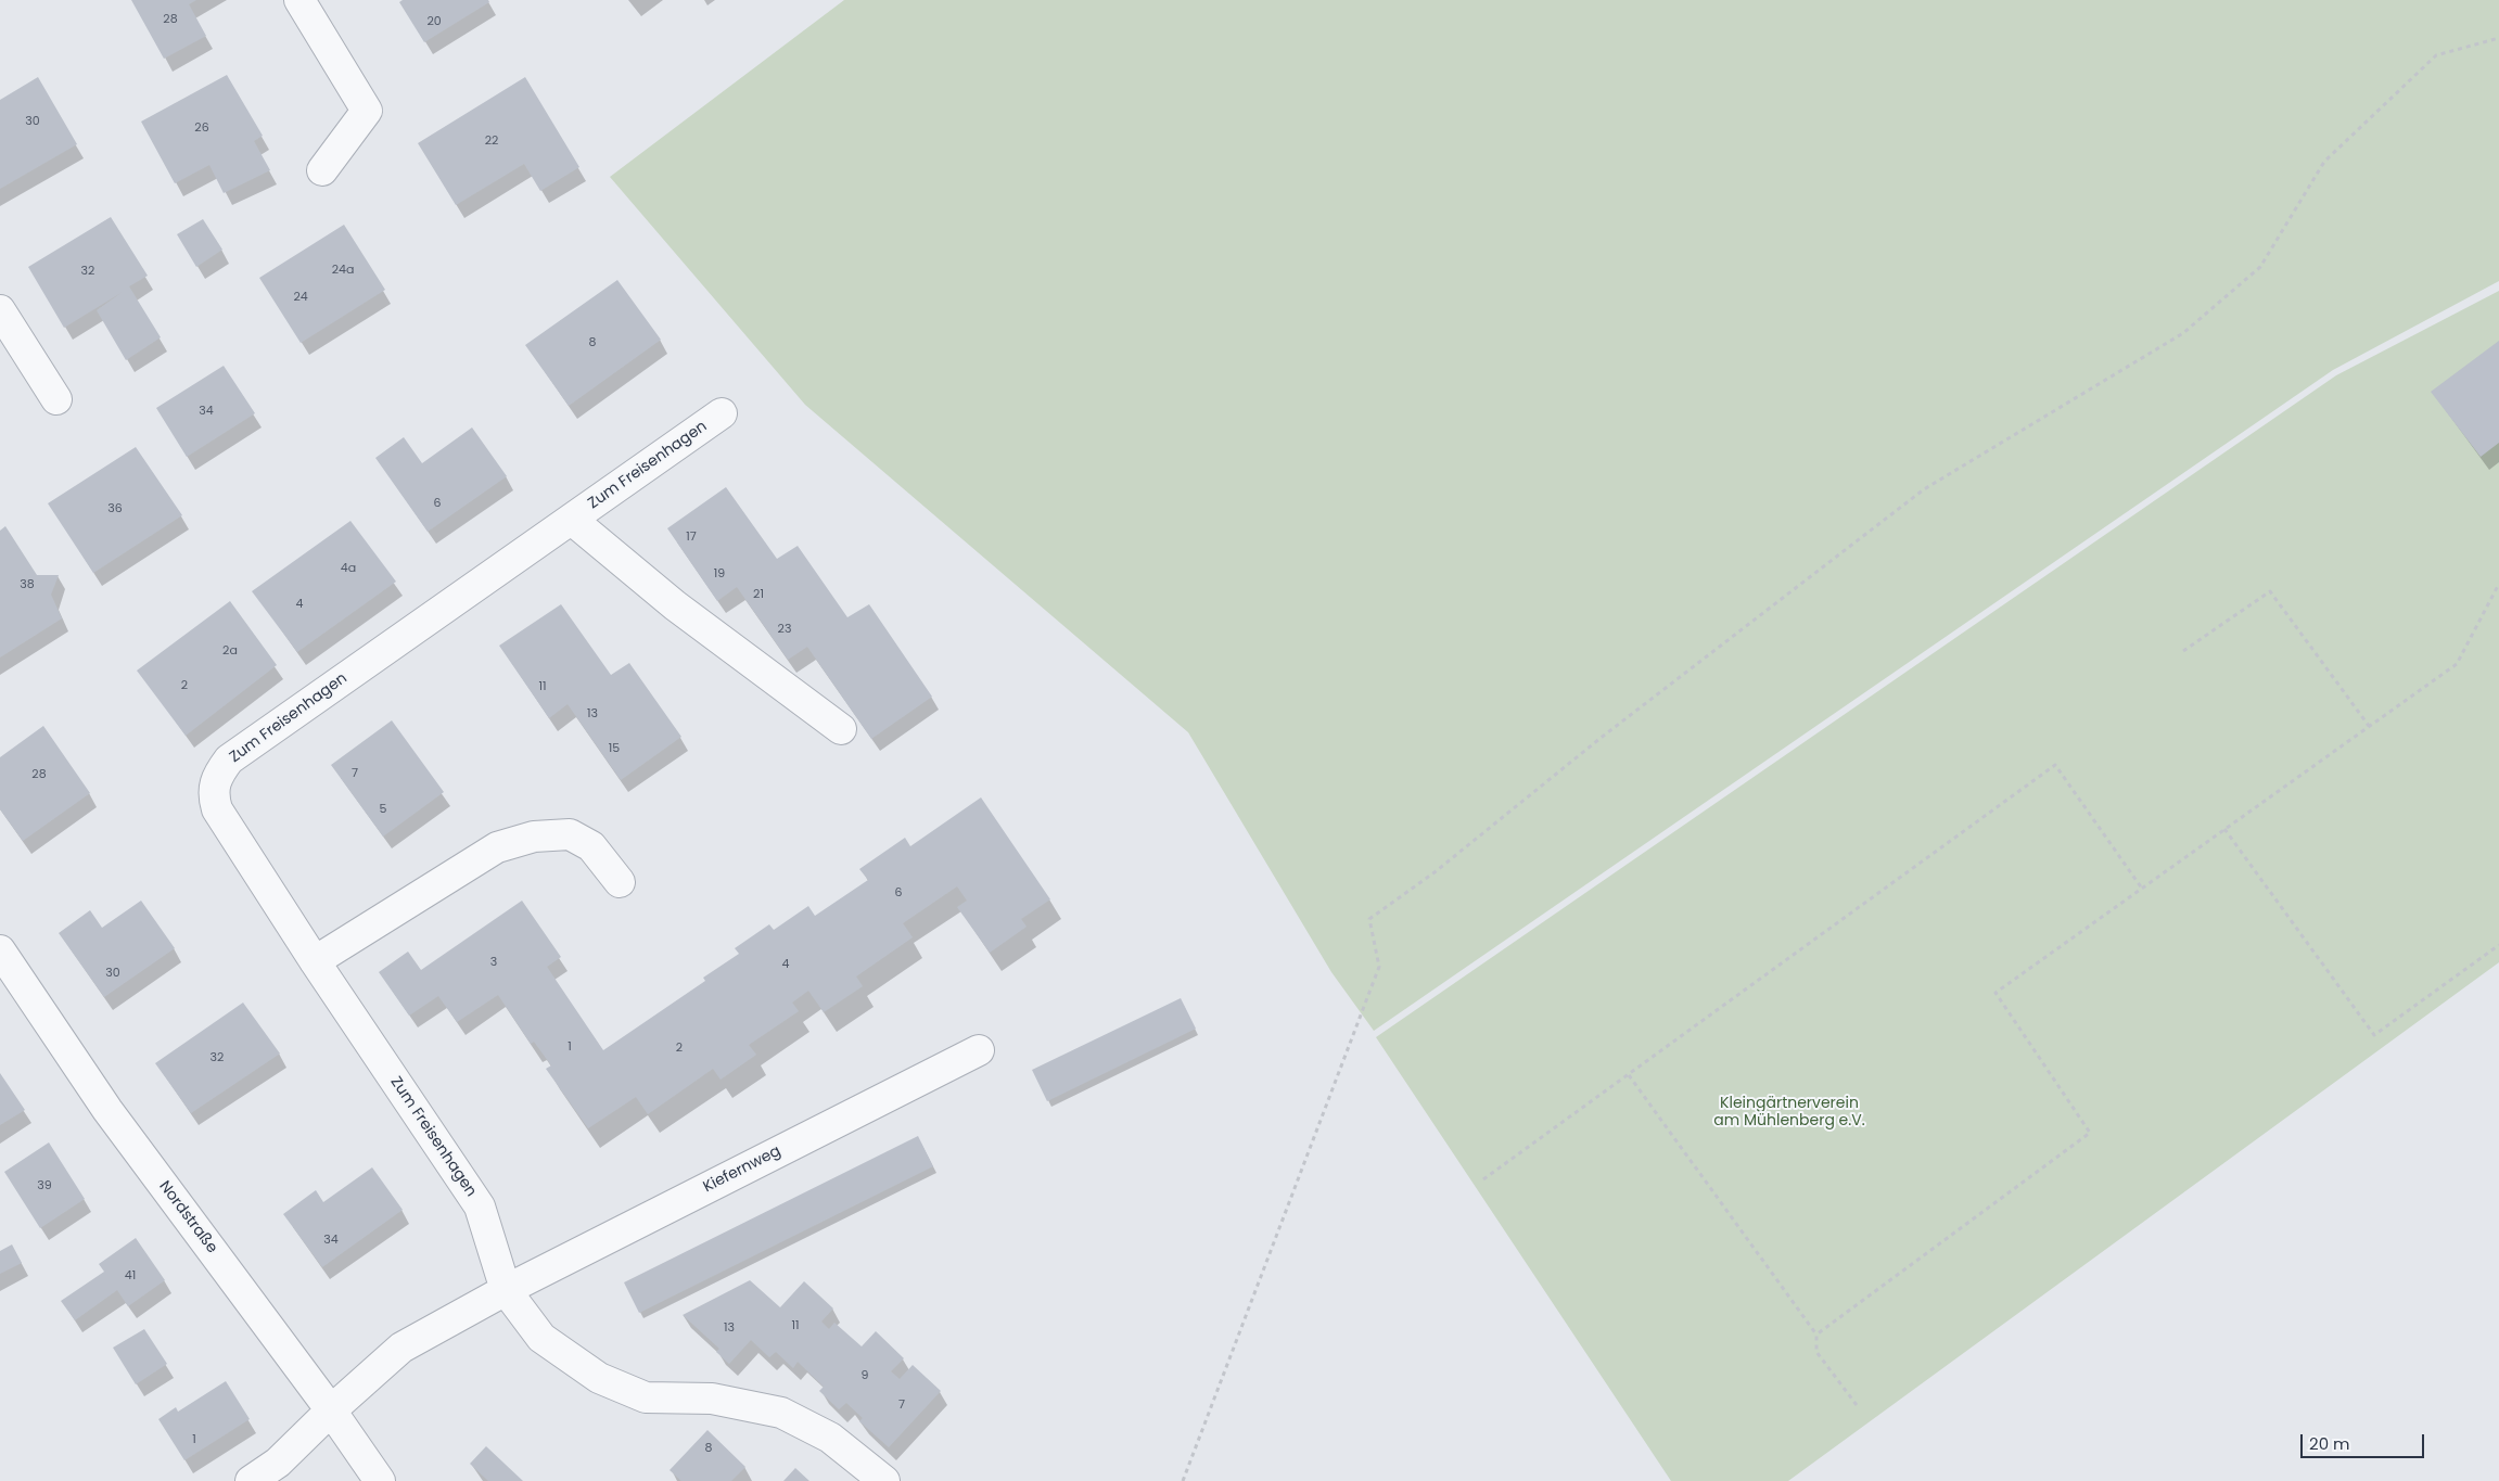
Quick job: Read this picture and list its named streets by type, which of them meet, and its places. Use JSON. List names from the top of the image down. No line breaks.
{"streets":{"street":["Zum Freisenhagen","Kiefernweg","Nordstraße"]},"crossings":[["Zum Freisenhagen","Kiefernweg"],["Kiefernweg","Nordstraße"]],"parks":["Kleingärtnerverein am Mühlenberg e.V."],"house_numbers":["28","20","30","26","22","24a","32","24","8","34","6","36","17","4a","19","38","21","4","23","2a","2","11","13","15","7","28","5","6","3","4","30","1","2","32","39","34","41","11","13","9","7","1","8"],"scale_bar":"20 m"}
